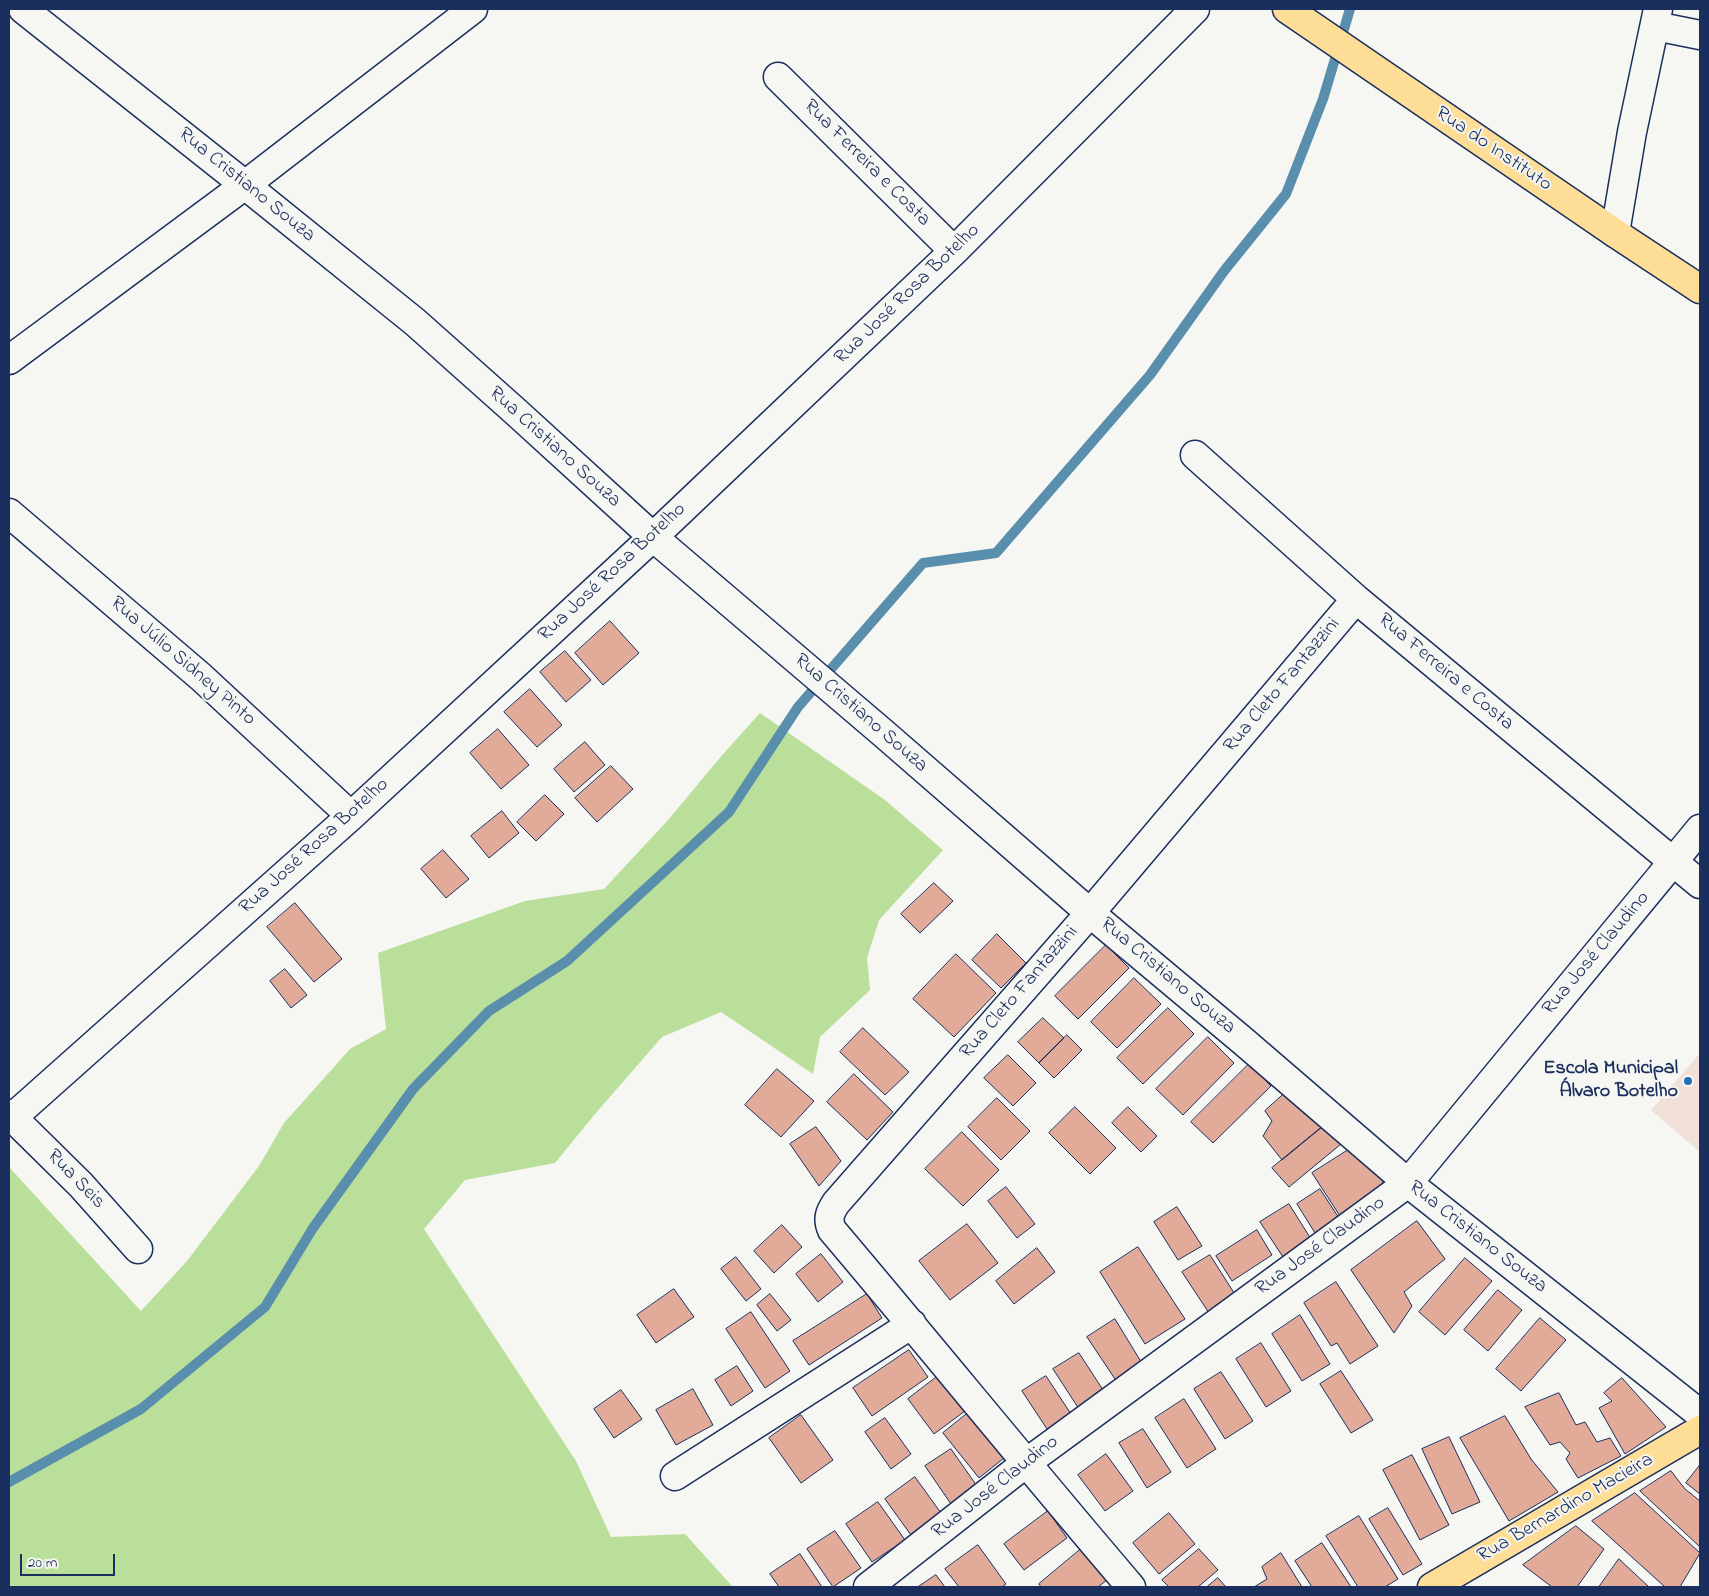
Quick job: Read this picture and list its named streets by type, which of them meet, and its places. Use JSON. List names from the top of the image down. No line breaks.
{"streets":{"main road":["Rua do Instituto","Rua Bernardino Macieira"],"street":["Rua Ferreira e Costa","Rua Cristiano Souza","Rua José Rosa Botelho","Rua Júlio Sidney Pinto","Rua Cleto Fantazzini","Rua José Claudino","Rua Seis"]},"crossings":[["Rua Ferreira e Costa","Rua José Rosa Botelho"],["Rua Ferreira e Costa","Rua Cleto Fantazzini"],["Rua Ferreira e Costa","Rua José Claudino"],["Rua Cristiano Souza","Rua José Rosa Botelho"],["Rua Cristiano Souza","Rua Cleto Fantazzini"],["Rua Cristiano Souza","Rua José Claudino"],["Rua José Rosa Botelho","Rua Júlio Sidney Pinto"],["Rua José Rosa Botelho","Rua Seis"]],"places":["Escola Municipal Álvaro Botelho"],"scale_bar":"20 m"}
